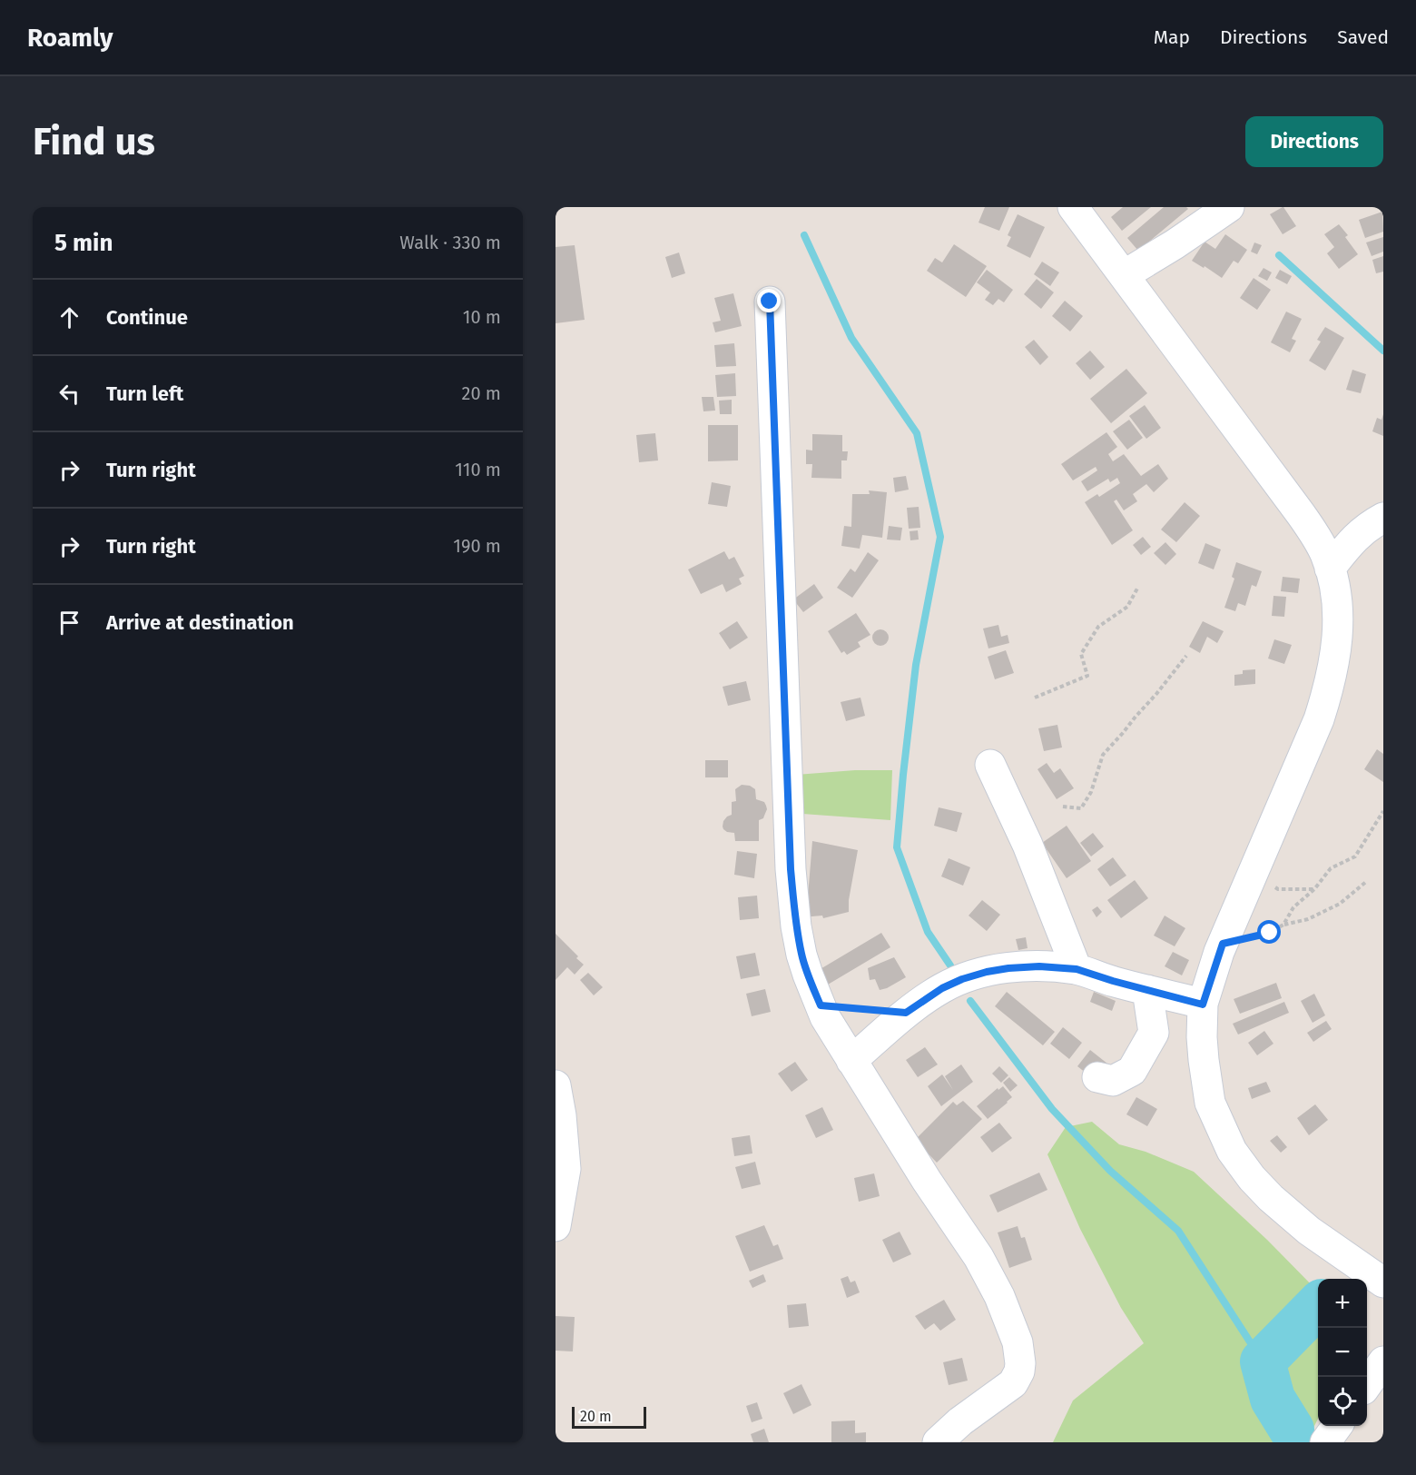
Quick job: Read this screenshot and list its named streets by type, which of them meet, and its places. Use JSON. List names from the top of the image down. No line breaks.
{"scale_bar":"20 m","page":{"header":"Roamly","nav":["Map","Directions","Saved"],"buttons":"Directions","title":"Find us","heading":["5 min","Walk · 330 m"],"list":[["Continue","10 m"],["Turn left","20 m"],["Turn right","110 m"],["Turn right","190 m"],"Arrive at destination"],"map_buttons":["+","−"],"scale":"20 m"}}
